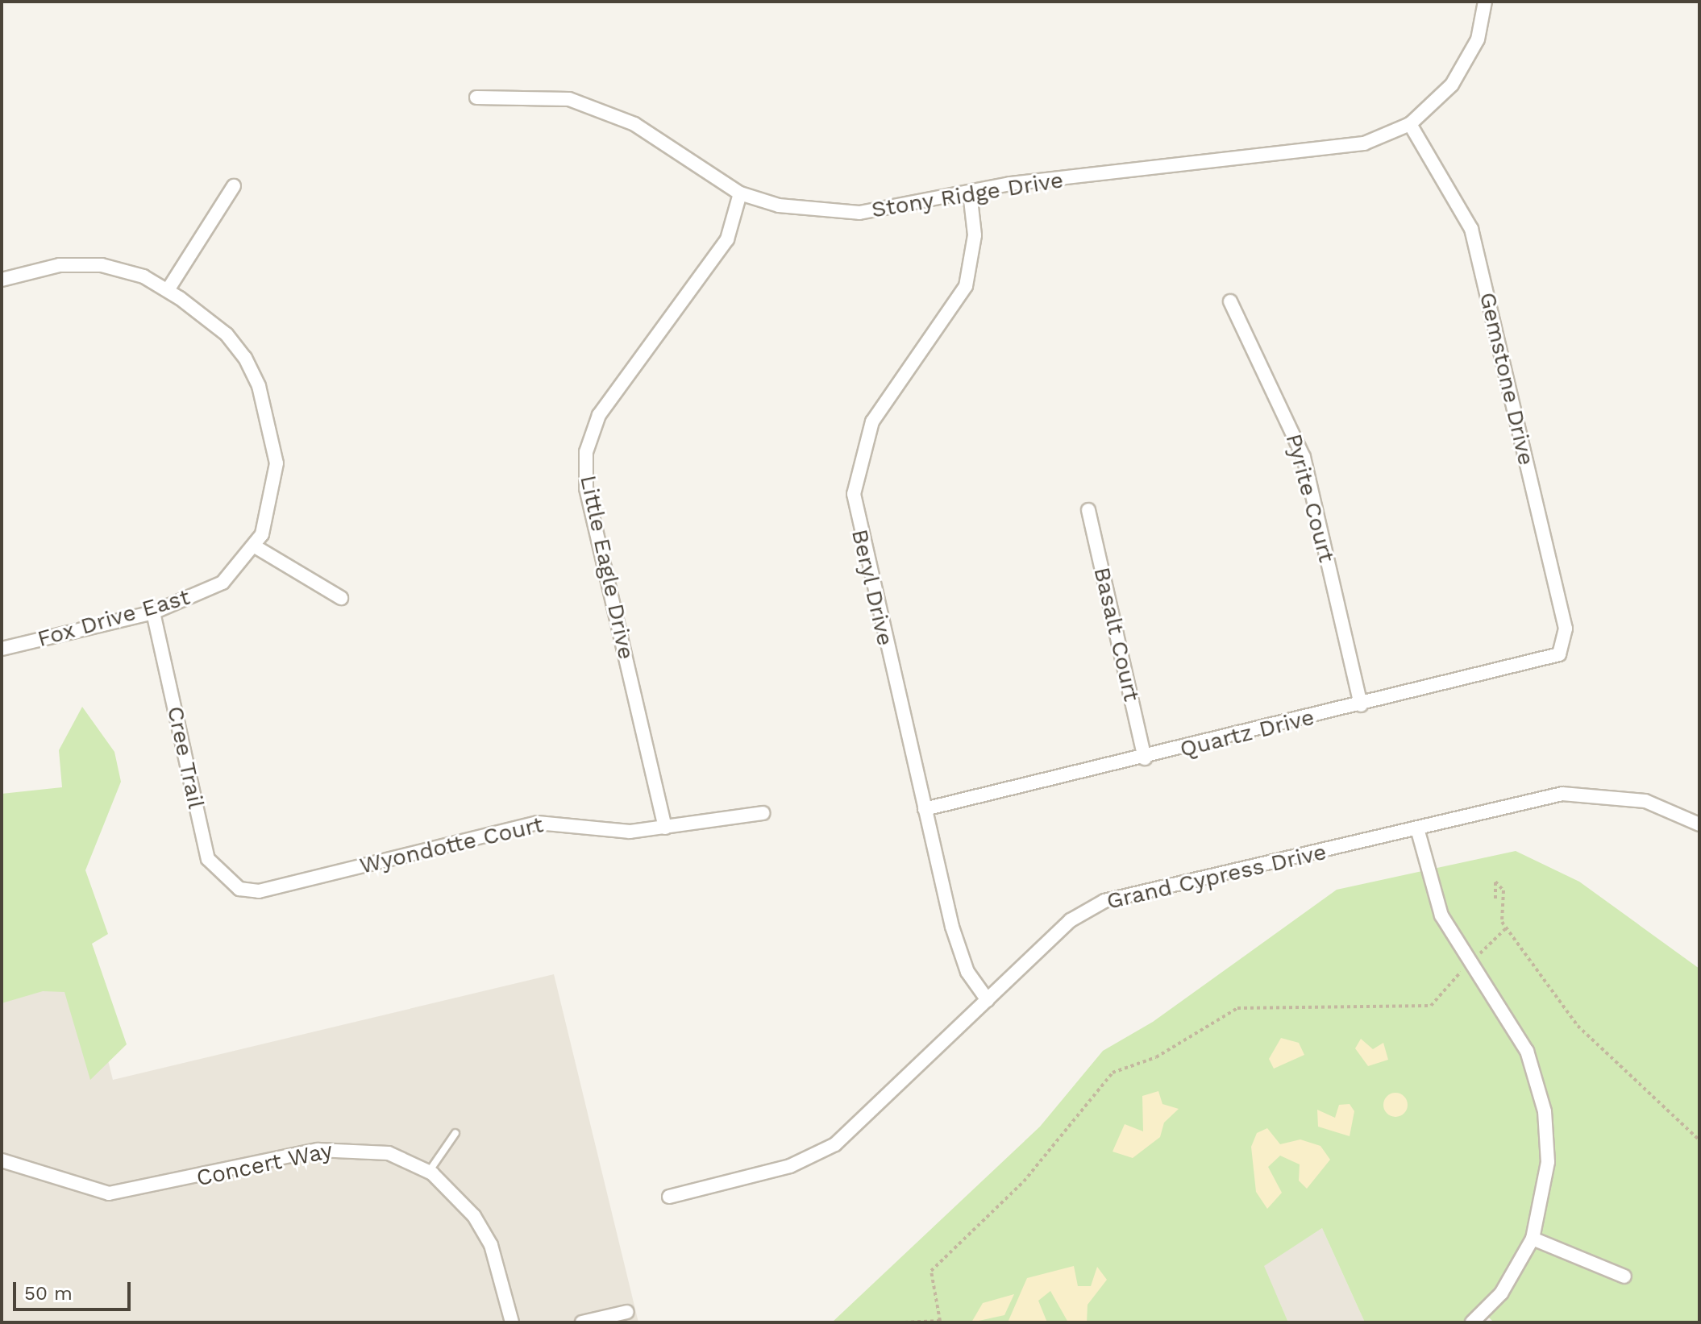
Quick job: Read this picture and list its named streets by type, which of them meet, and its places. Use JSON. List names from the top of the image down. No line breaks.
{"streets":{"street":["Stony Ridge Drive","Gemstone Drive","Pyrite Court","Little Eagle Drive","Beryl Drive","Fox Drive East","Basalt Court","Quartz Drive","Cree Trail","Wyondotte Court","Grand Cypress Drive","Concert Way"]},"crossings":[["Stony Ridge Drive","Gemstone Drive"],["Stony Ridge Drive","Little Eagle Drive"],["Stony Ridge Drive","Beryl Drive"],["Gemstone Drive","Quartz Drive"],["Pyrite Court","Quartz Drive"],["Little Eagle Drive","Wyondotte Court"],["Beryl Drive","Quartz Drive"],["Beryl Drive","Grand Cypress Drive"],["Fox Drive East","Cree Trail"],["Basalt Court","Quartz Drive"],["Cree Trail","Wyondotte Court"]],"scale_bar":"50 m"}
